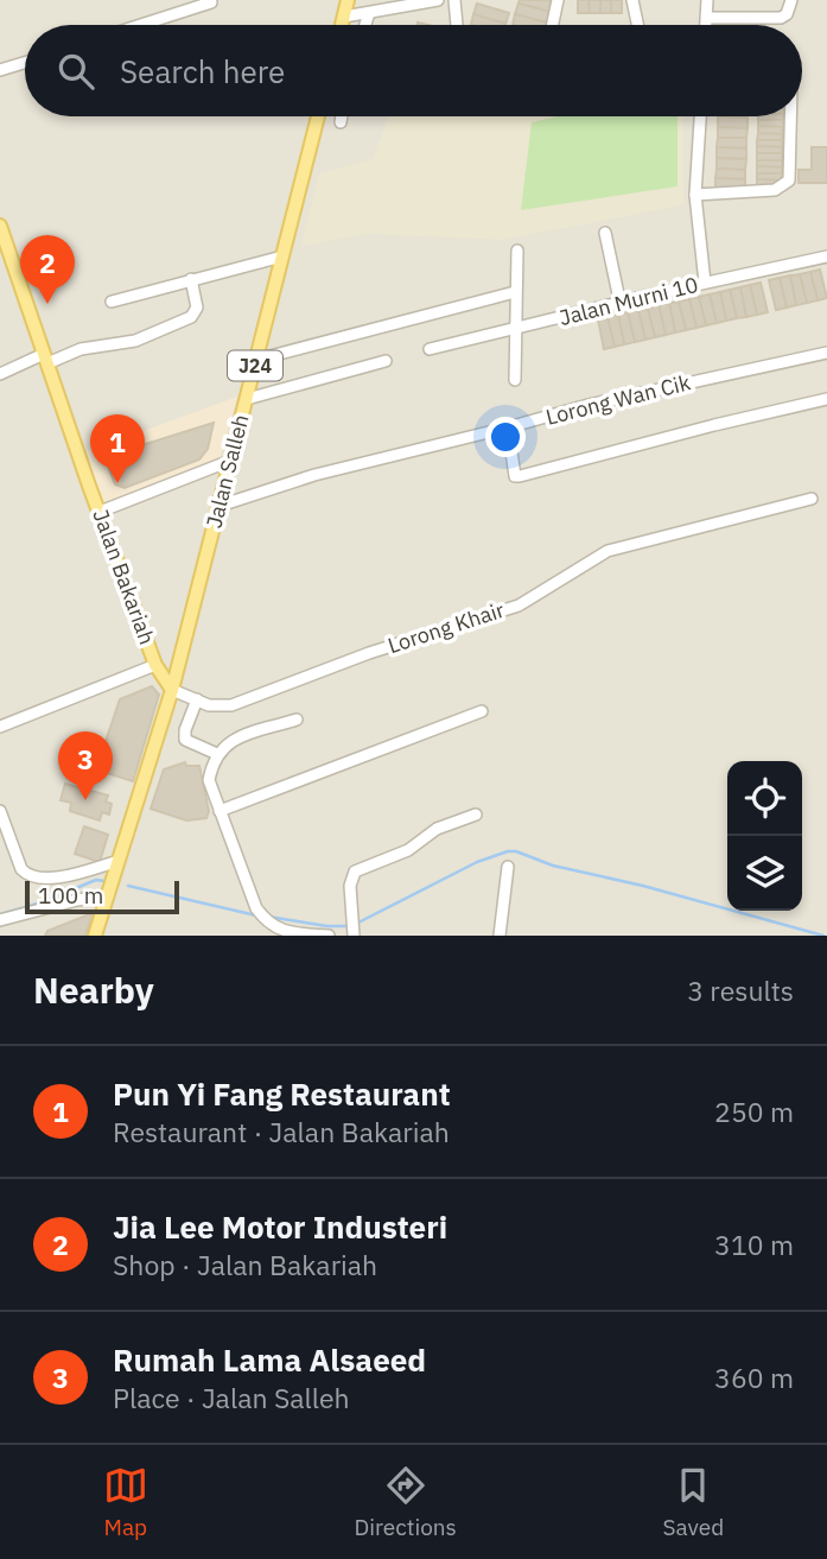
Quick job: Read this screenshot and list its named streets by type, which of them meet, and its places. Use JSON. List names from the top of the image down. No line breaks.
{"streets":{"main road":["J24","Jalan Salleh","Jalan Bakariah"],"street":["Jalan Murni 10","Lorong Wan Cik","Lorong Khair"]},"crossings":[["J24","Jalan Salleh"],["J24","Jalan Bakariah"],["J24","Lorong Khair"],["Lorong Wan Cik","Jalan Salleh"],["Jalan Bakariah","Lorong Khair"]],"scale_bar":"100 m","page":{"search":"Search here","pins":["2","1","3"],"scale":"100 m","heading":["Nearby","3 results"],"list":[{"mark":"1","name":"Pun Yi Fang Restaurant","note":"Restaurant · Jalan Bakariah","value":"250 m"},{"mark":"2","name":"Jia Lee Motor Industeri","note":"Shop · Jalan Bakariah","value":"310 m"},{"mark":"3","name":"Rumah Lama Alsaeed","note":"Place · Jalan Salleh","value":"360 m"}],"nav":["Map","Directions","Saved"]}}
